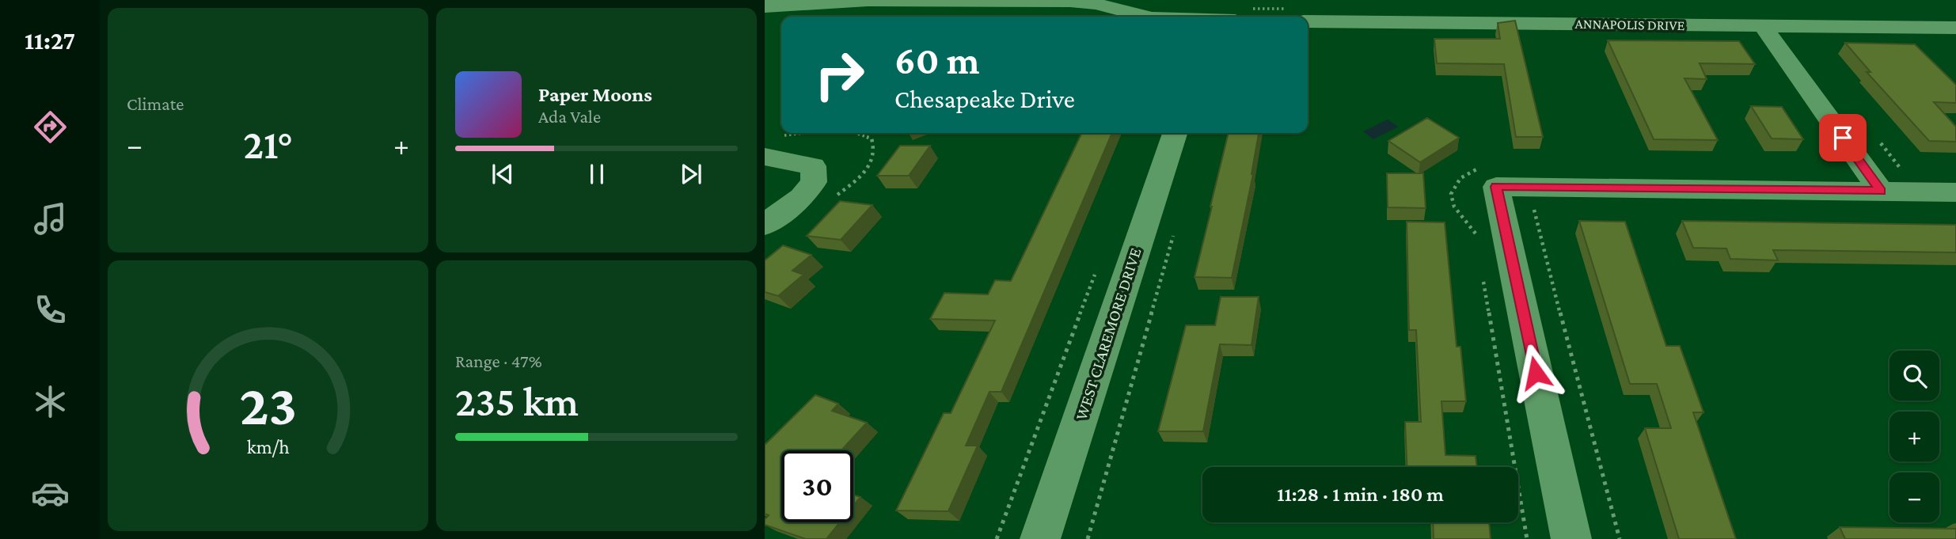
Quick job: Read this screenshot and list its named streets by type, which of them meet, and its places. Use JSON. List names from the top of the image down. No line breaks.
{"streets":{"street":["ANNAPOLIS DRIVE","WEST CLAREMORE DRIVE"]},"page":{"tabs":"11:27","tile":["Climate",["Range · 47%","235 km"]],"turn":["60 m","Chesapeake Drive"],"song":["Paper Moons","Ada Vale"],"heat":["−","21°","+"],"map_buttons":["+","−"],"limit":"30","trip":"11:28 · 1 min · 180 m","gauge":["23","km/h"]}}
